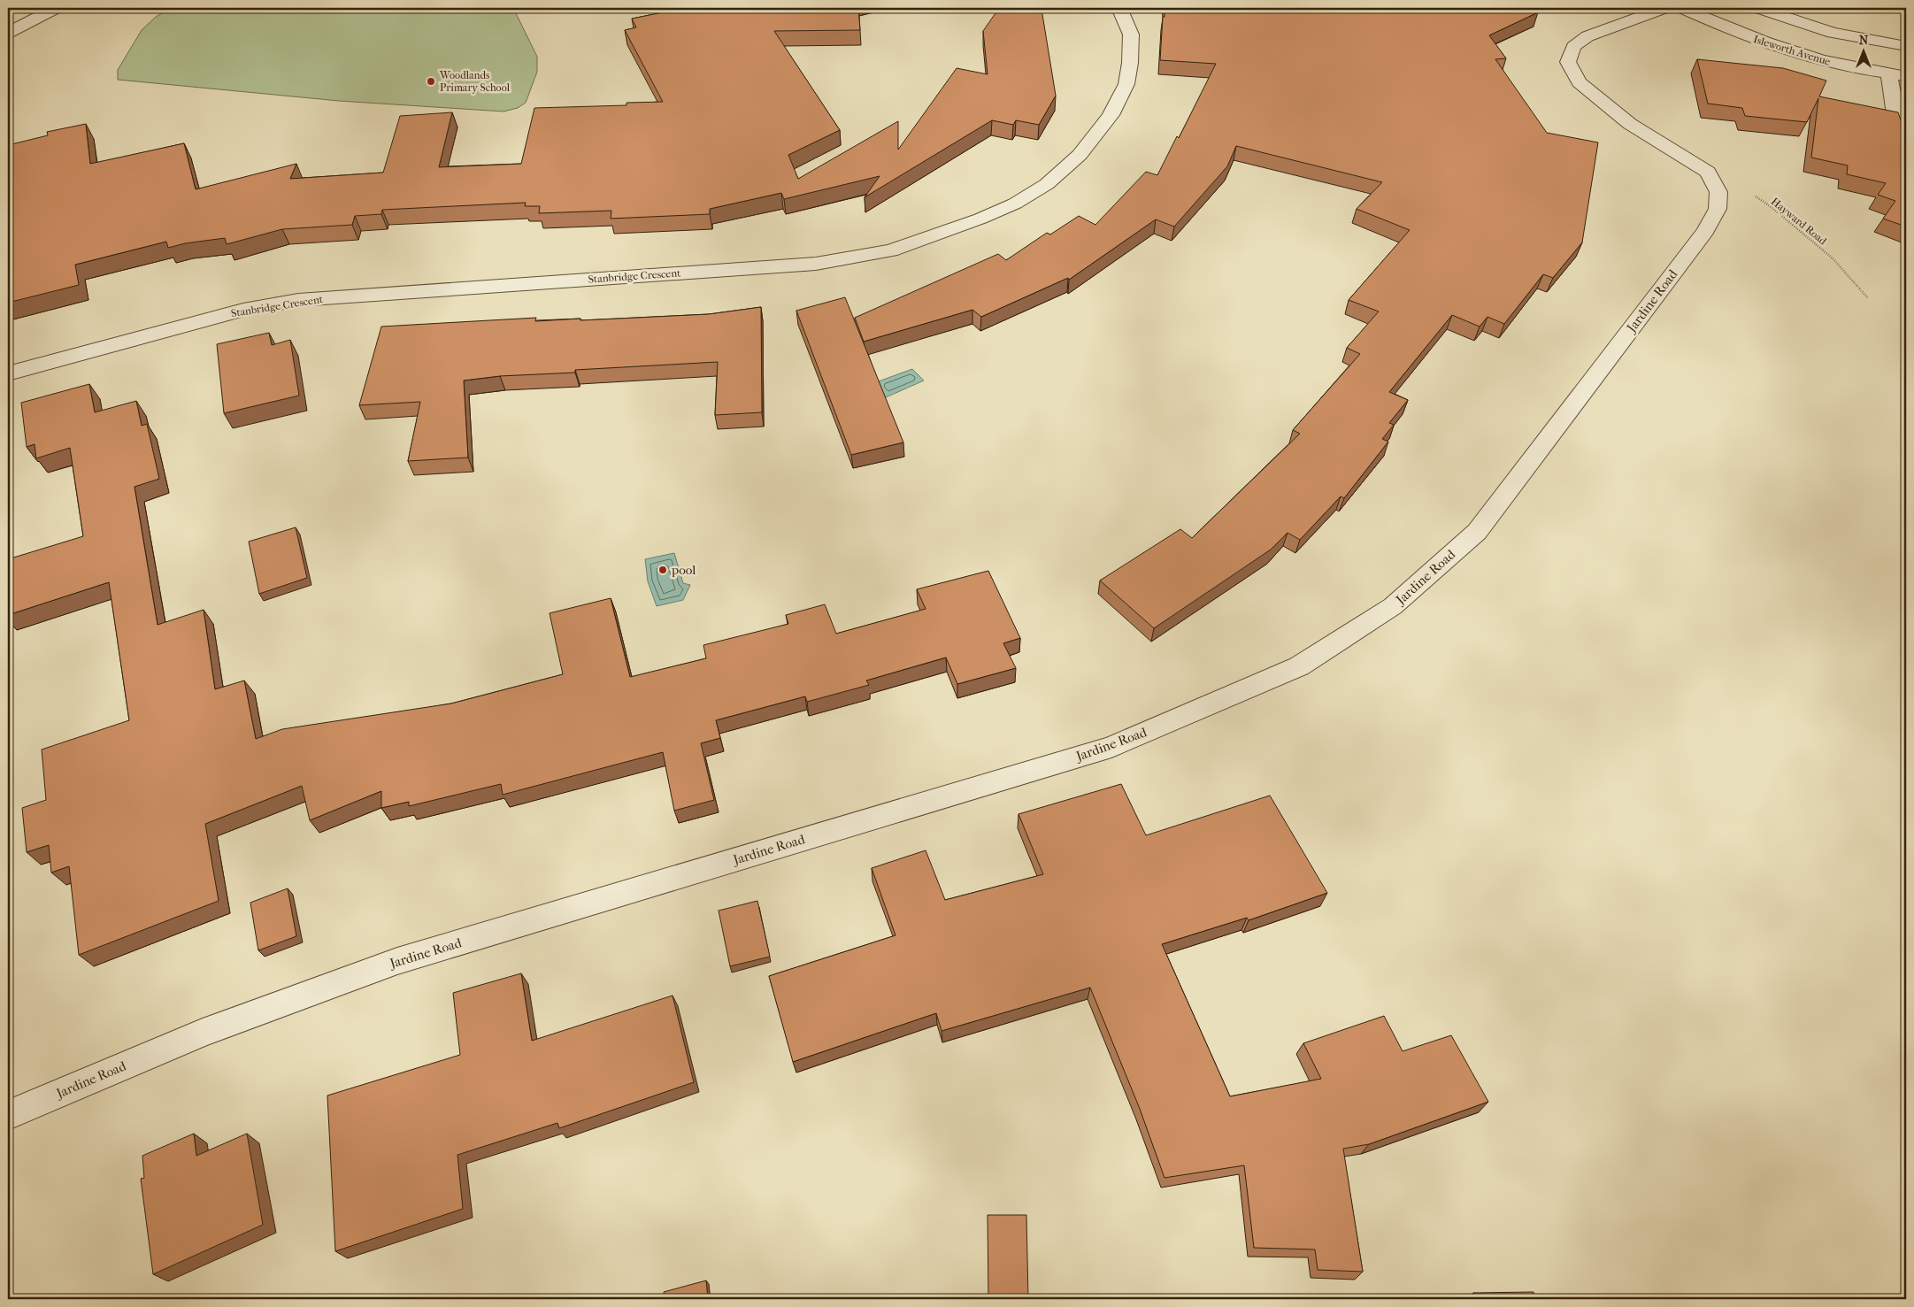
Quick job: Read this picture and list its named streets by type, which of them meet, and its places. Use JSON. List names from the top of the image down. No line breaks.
{"streets":{"street":["Isleworth Avenue","Stanbridge Crescent","Jardine Road"],"path":["Hayward Road"]},"crossings":[["Hayward Road","Jardine Road"]],"places":["Woodlands Primary School","pool"],"north":"top"}
